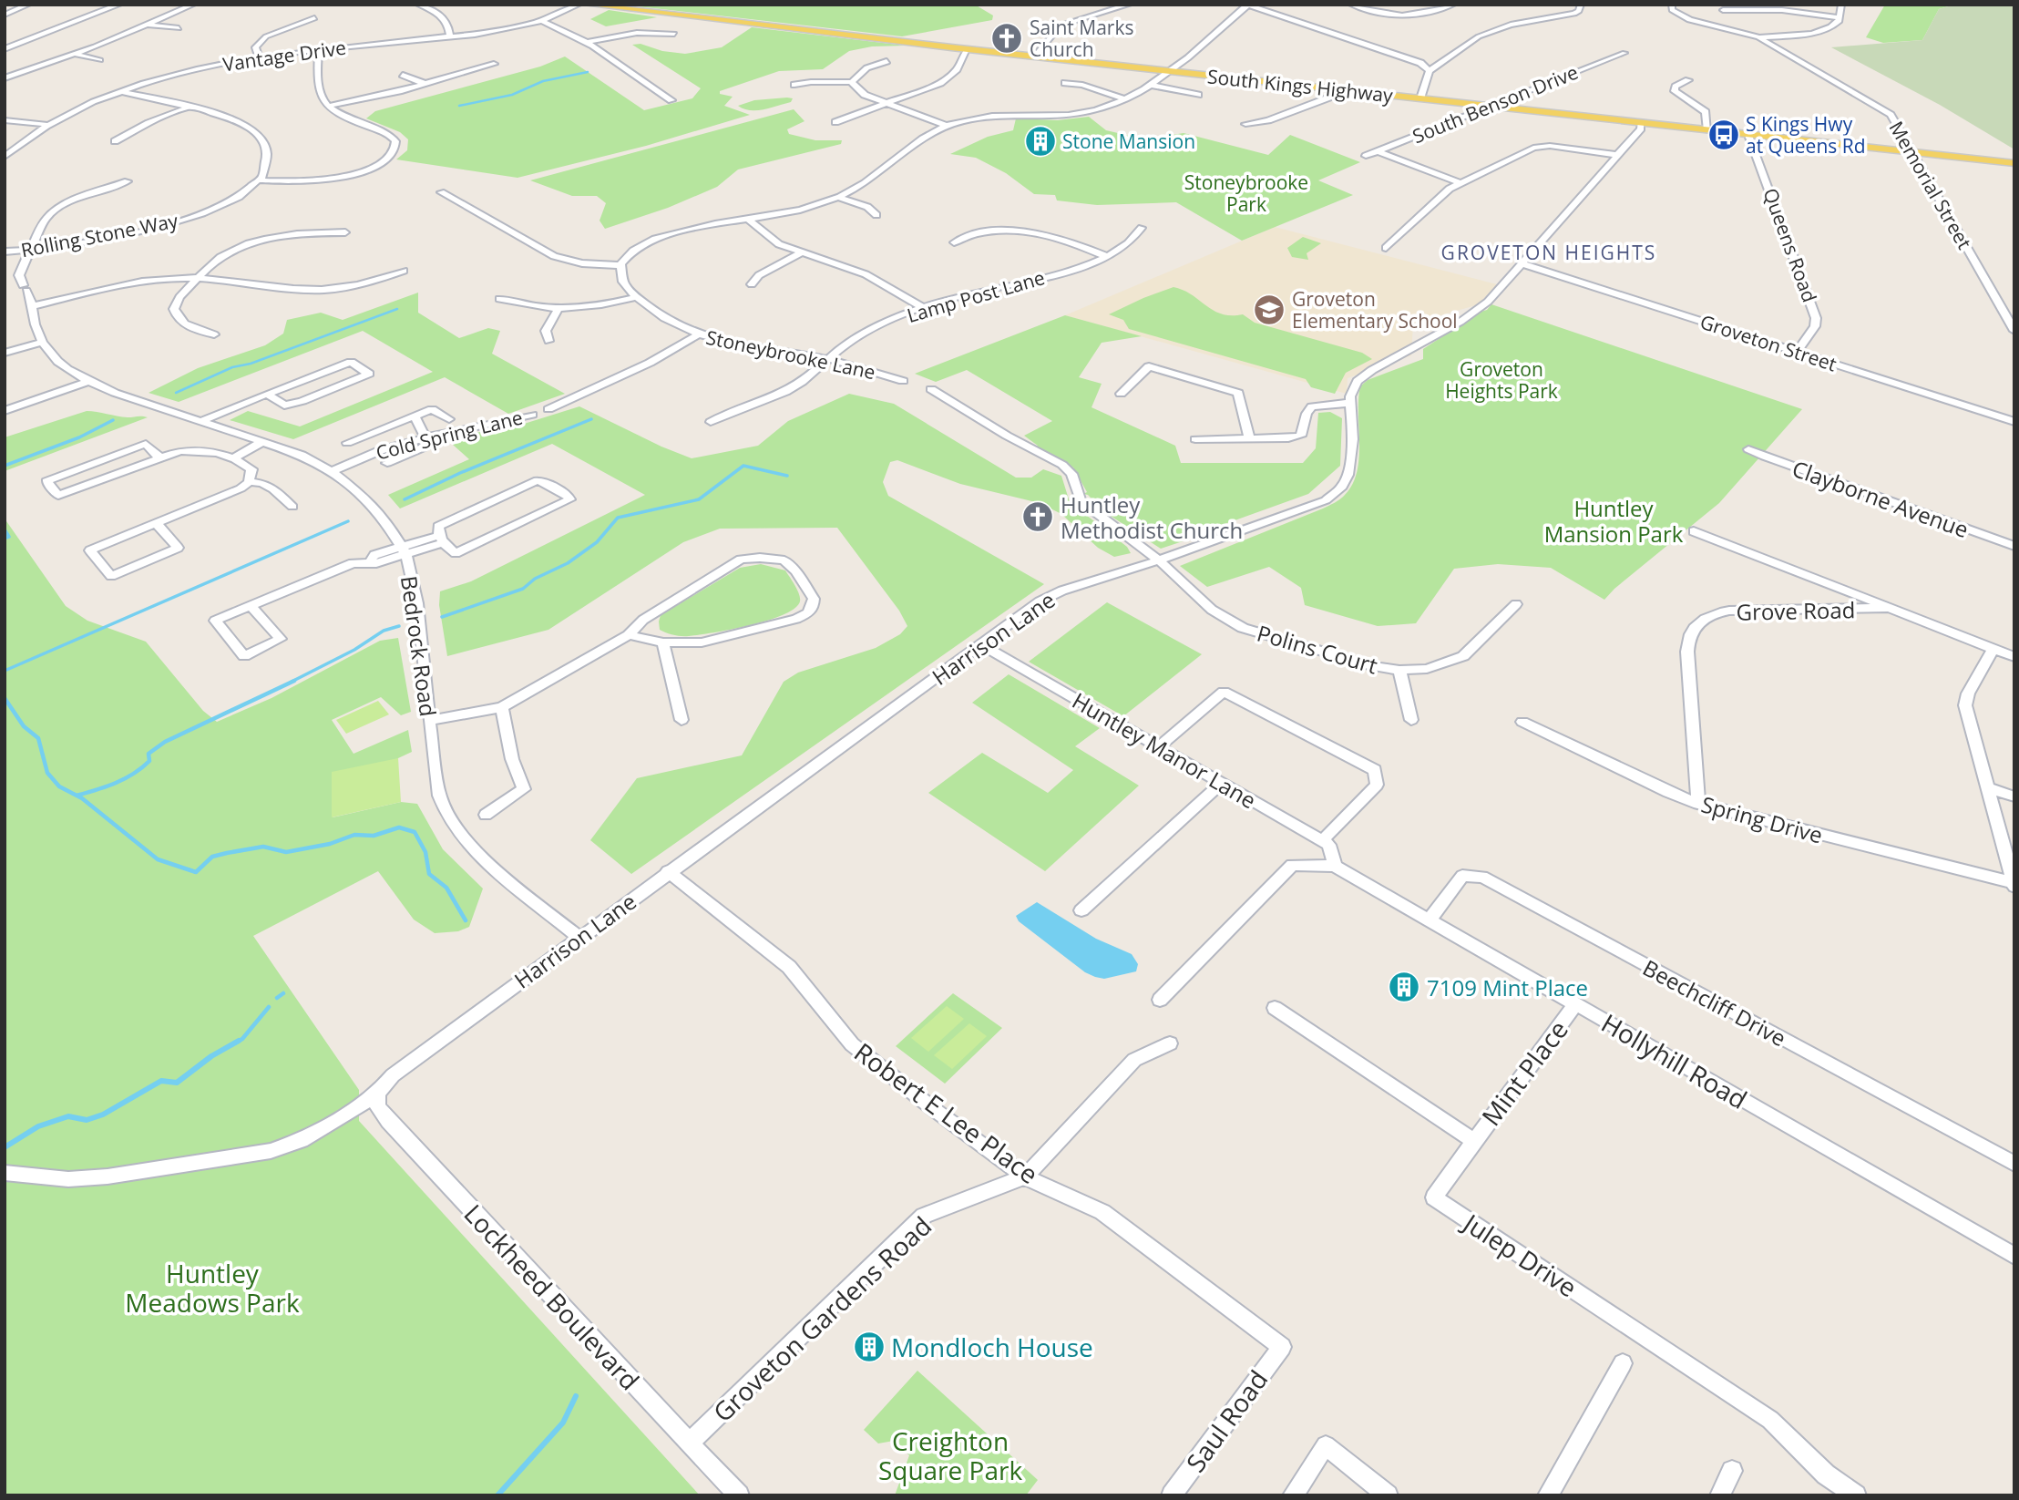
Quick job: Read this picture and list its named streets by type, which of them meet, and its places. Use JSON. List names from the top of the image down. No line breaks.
{"streets":{"main road":["South Kings Highway"],"street":["Vantage Drive","South Benson Drive","Memorial Street","Rolling Stone Way","Queens Road","Lamp Post Lane","Groveton Street","Stoneybrooke Lane","Cold Spring Lane","Clayborne Avenue","Grove Road","Harrison Lane","Bedrock Road","Polins Court","Huntley Manor Lane","Spring Drive","Beechcliff Drive","Hollyhill Road","Mint Place","Robert E Lee Place","Julep Drive","Lockheed Boulevard","Groveton Gardens Road","Saul Road"]},"crossings":[["South Kings Highway","South Benson Drive"],["South Kings Highway","Memorial Street"],["South Kings Highway","Queens Road"],["Rolling Stone Way","Bedrock Road"],["Queens Road","Groveton Street"],["Lamp Post Lane","Stoneybrooke Lane"],["Stoneybrooke Lane","Cold Spring Lane"],["Cold Spring Lane","Bedrock Road"],["Grove Road","Spring Drive"],["Harrison Lane","Bedrock Road"],["Harrison Lane","Polins Court"],["Harrison Lane","Huntley Manor Lane"],["Harrison Lane","Robert E Lee Place"],["Harrison Lane","Lockheed Boulevard"],["Beechcliff Drive","Hollyhill Road"],["Hollyhill Road","Mint Place"],["Mint Place","Julep Drive"],["Robert E Lee Place","Groveton Gardens Road"],["Robert E Lee Place","Saul Road"],["Lockheed Boulevard","Groveton Gardens Road"]],"districts":["GROVETON HEIGHTS"],"parks":["Stoneybrooke Park","Groveton Heights Park","Huntley Mansion Park","Huntley Meadows Park","Creighton Square Park"],"places":{"church":["Saint Marks Church","Huntley Methodist Church"],"bus stop":["S Kings Hwy at Queens Rd"],"building":["Stone Mansion","7109 Mint Place","Mondloch House"],"school or university":["Groveton Elementary School"]}}
